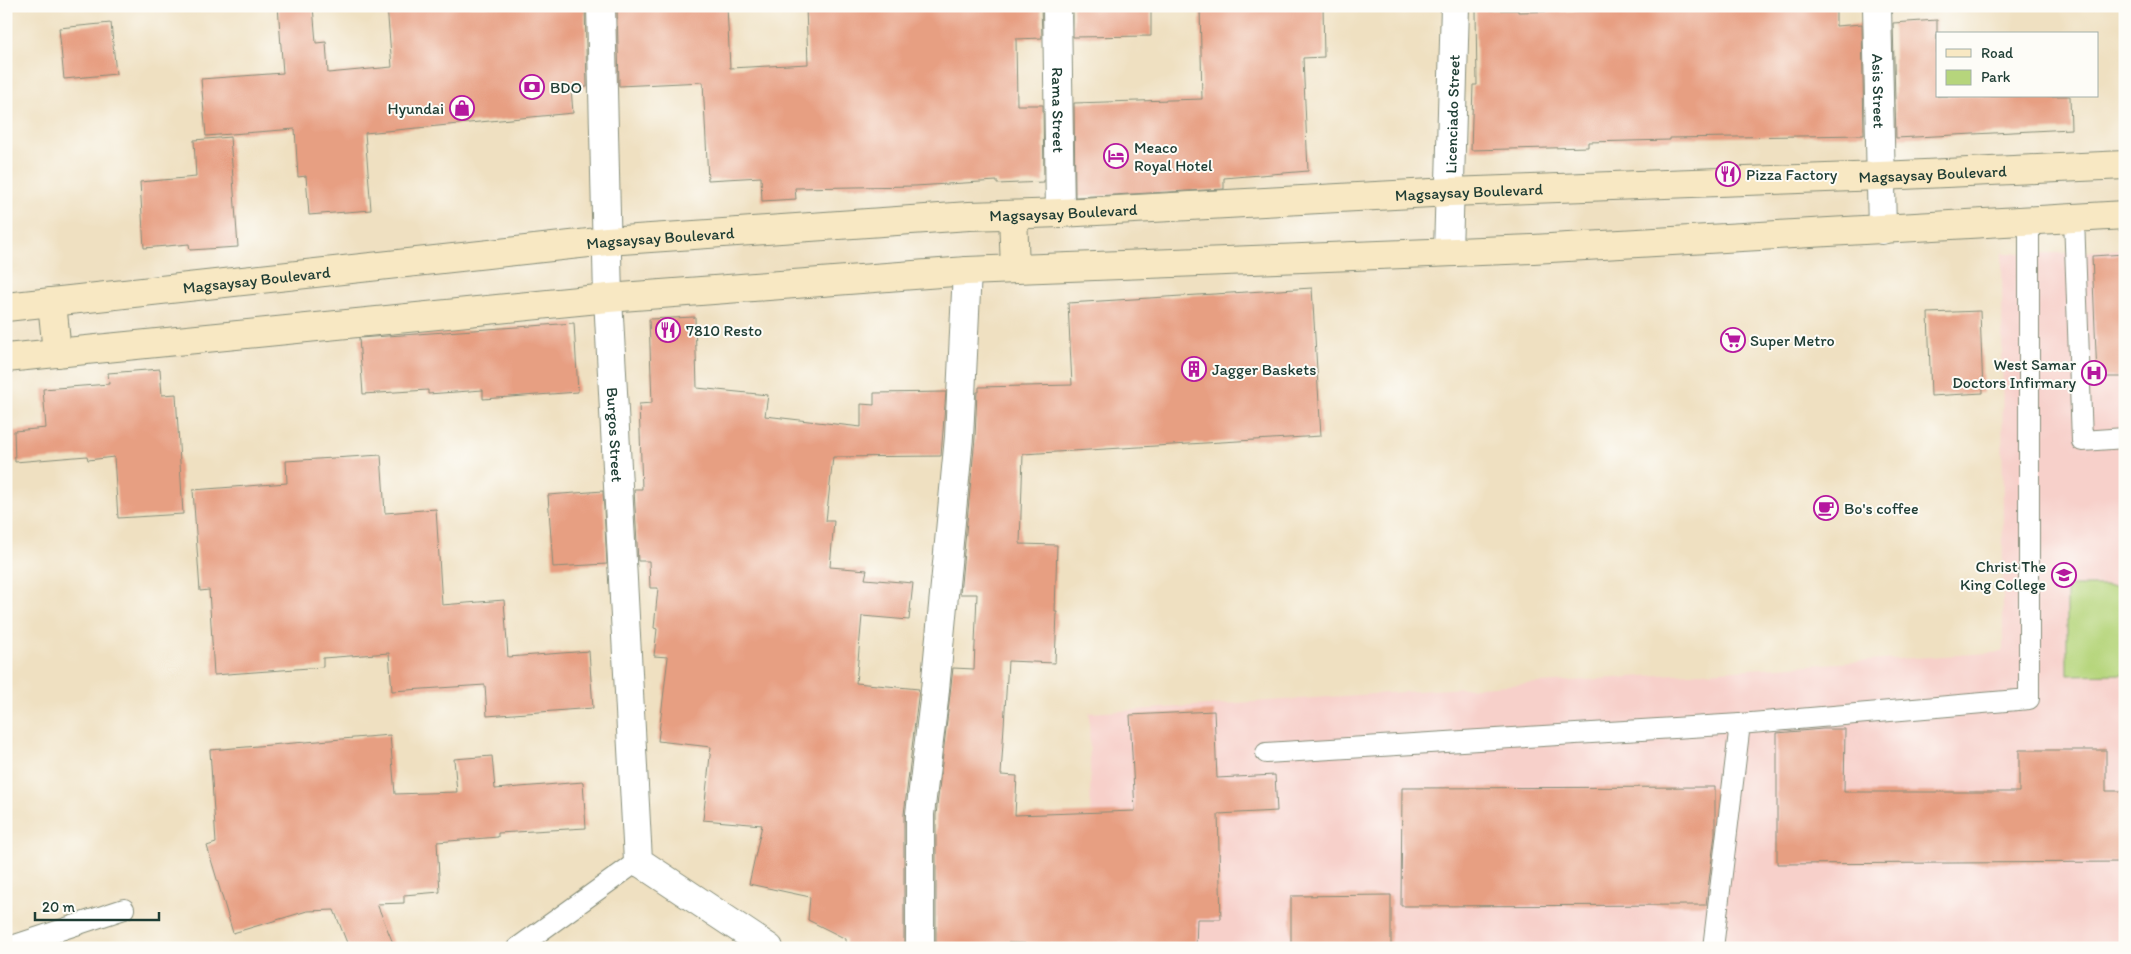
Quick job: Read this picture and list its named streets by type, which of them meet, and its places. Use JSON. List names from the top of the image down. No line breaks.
{"streets":{"street":["Asis Street","Rama Street","Licenciado Street","Magsaysay Boulevard","Burgos Street"]},"crossings":[["Asis Street","Magsaysay Boulevard"],["Rama Street","Magsaysay Boulevard"],["Licenciado Street","Magsaysay Boulevard"],["Magsaysay Boulevard","Burgos Street"]],"places":{"bank":["BDO"],"shop":["Hyundai"],"hotel":["Meaco Royal Hotel"],"restaurant":["Pizza Factory","7810 Resto"],"supermarket":["Super Metro"],"building":["Jagger Baskets"],"hospital":["West Samar Doctors Infirmary"],"cafe":["Bo's coffee"],"school or university":["Christ The King College"]},"legend":["Road","Park"],"scale_bar":"20 m"}
